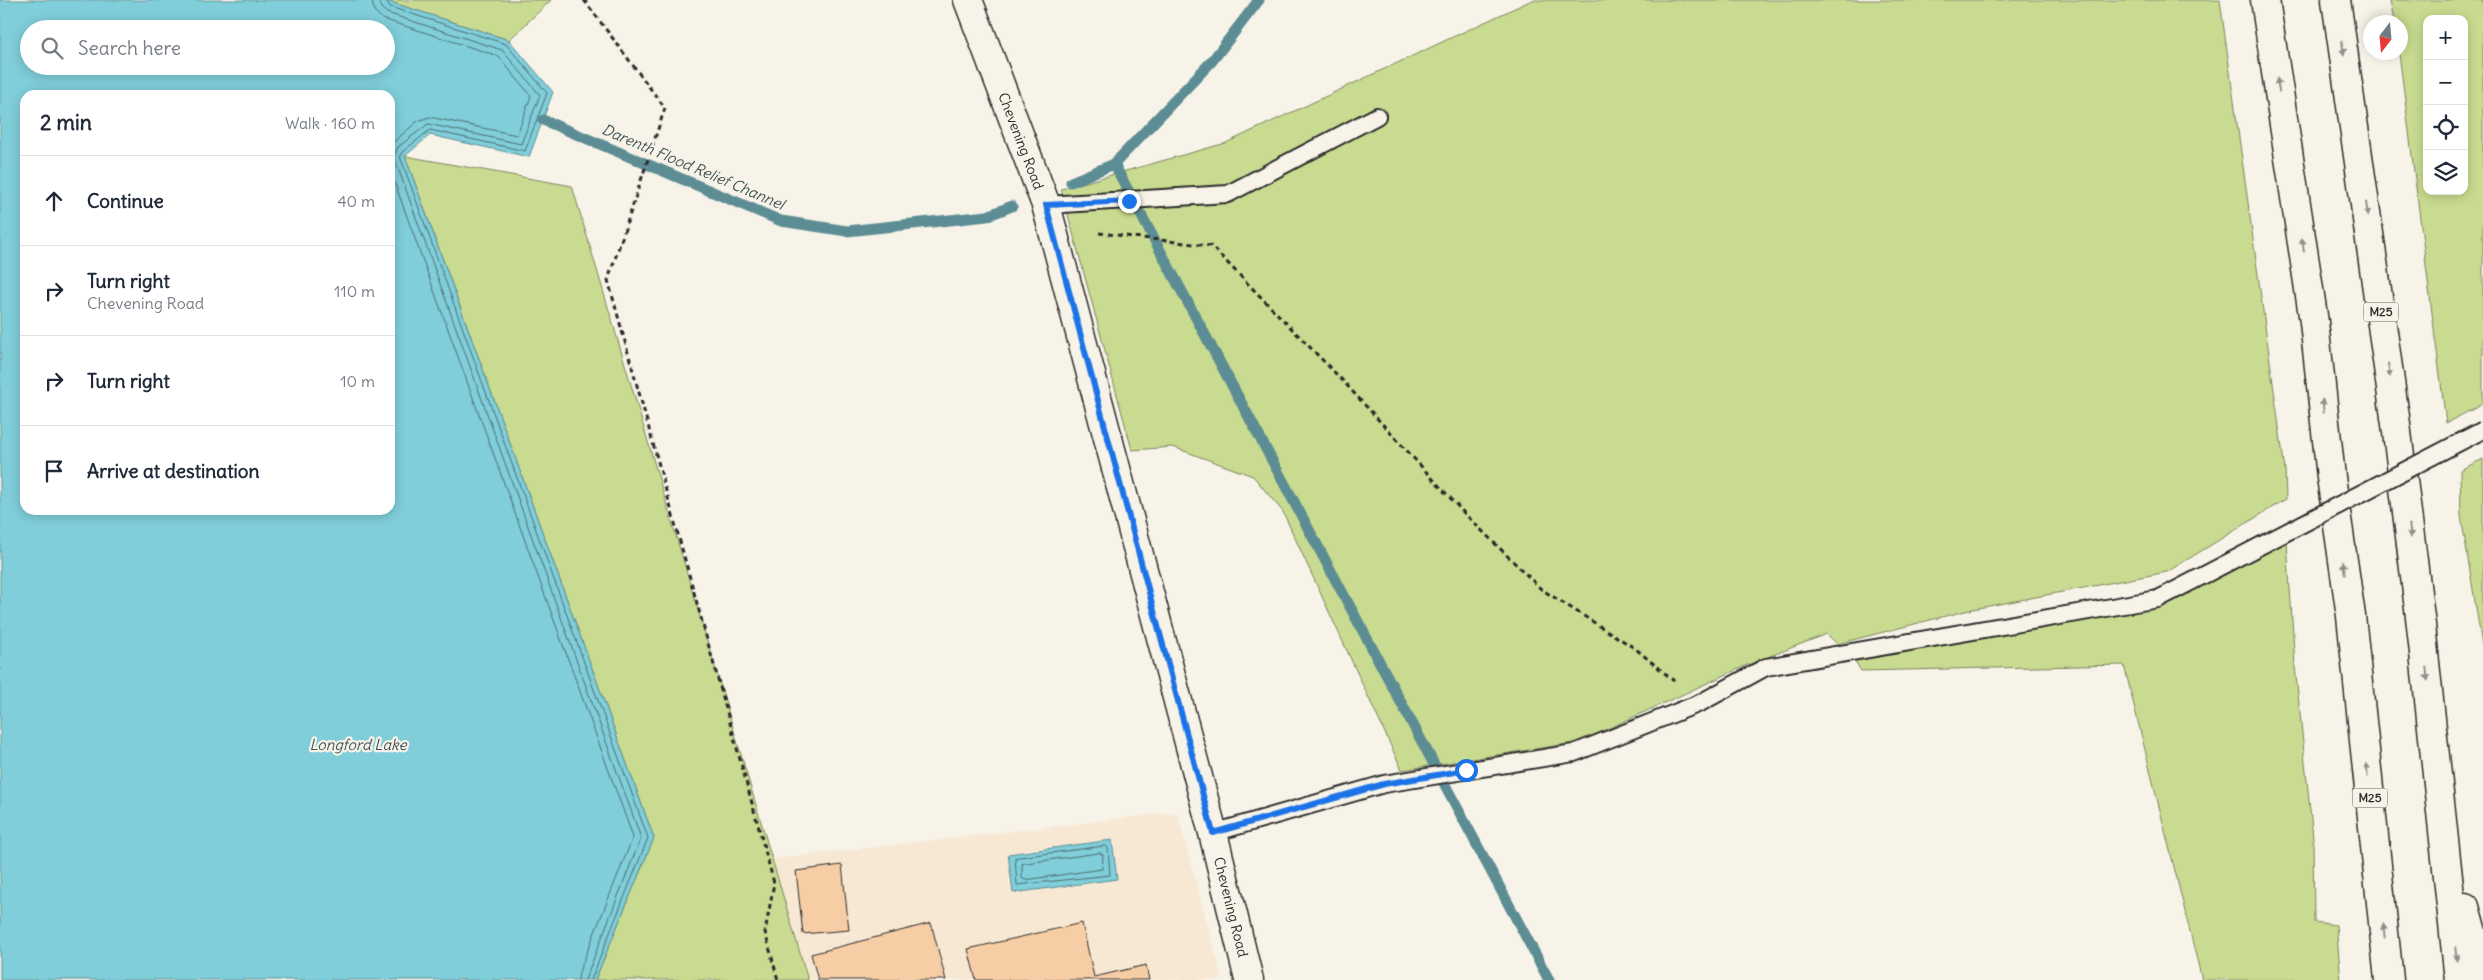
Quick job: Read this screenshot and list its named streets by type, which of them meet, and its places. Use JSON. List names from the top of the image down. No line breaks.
{"streets":{"main road":["Chevening Road","M25"]},"water":["Darenth Flood Relief Channel","Longford Lake"],"north":"bottom","page":{"map_buttons":["+","−"],"search":"Search here","heading":["2 min","Walk · 160 m"],"list":[["Continue","40 m"],["Turn right","Chevening Road","110 m"],["Turn right","10 m"],"Arrive at destination"]}}
